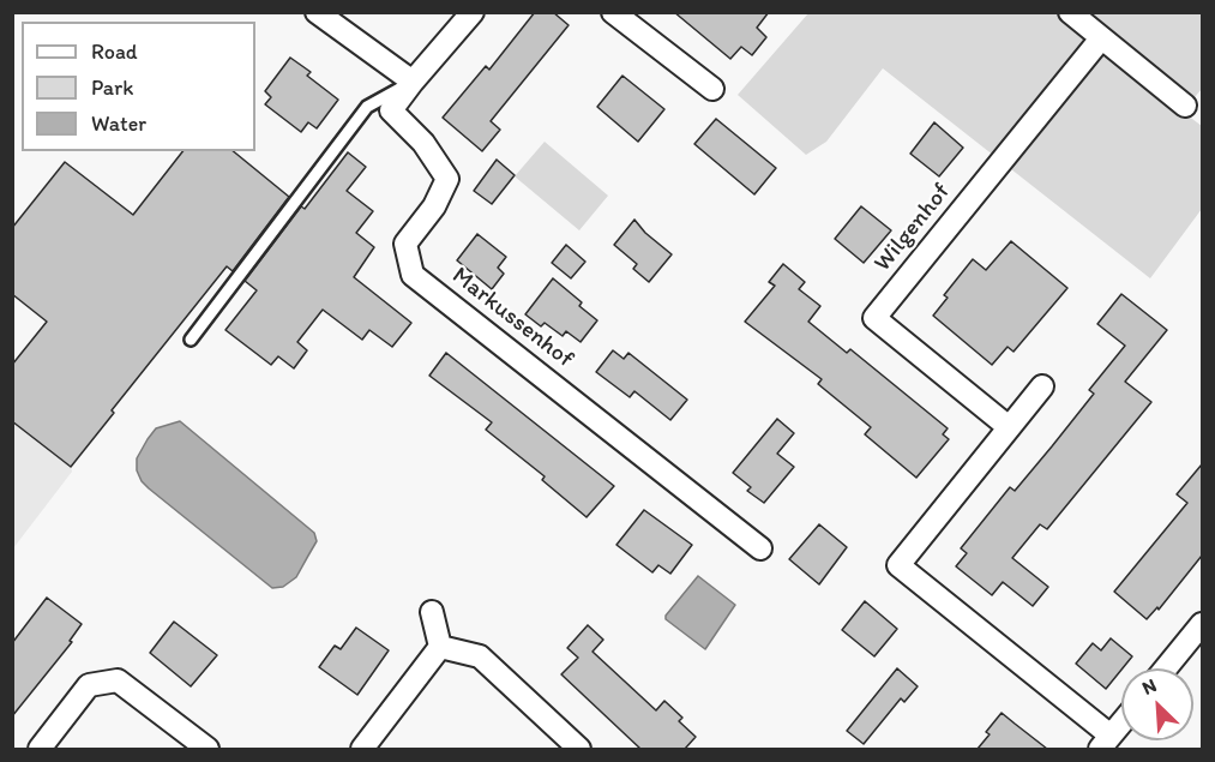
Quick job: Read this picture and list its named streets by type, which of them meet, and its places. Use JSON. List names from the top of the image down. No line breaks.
{"streets":{"street":["Wilgenhof","Markussenhof"]},"legend":["Road","Park","Water"],"north":"top left"}
